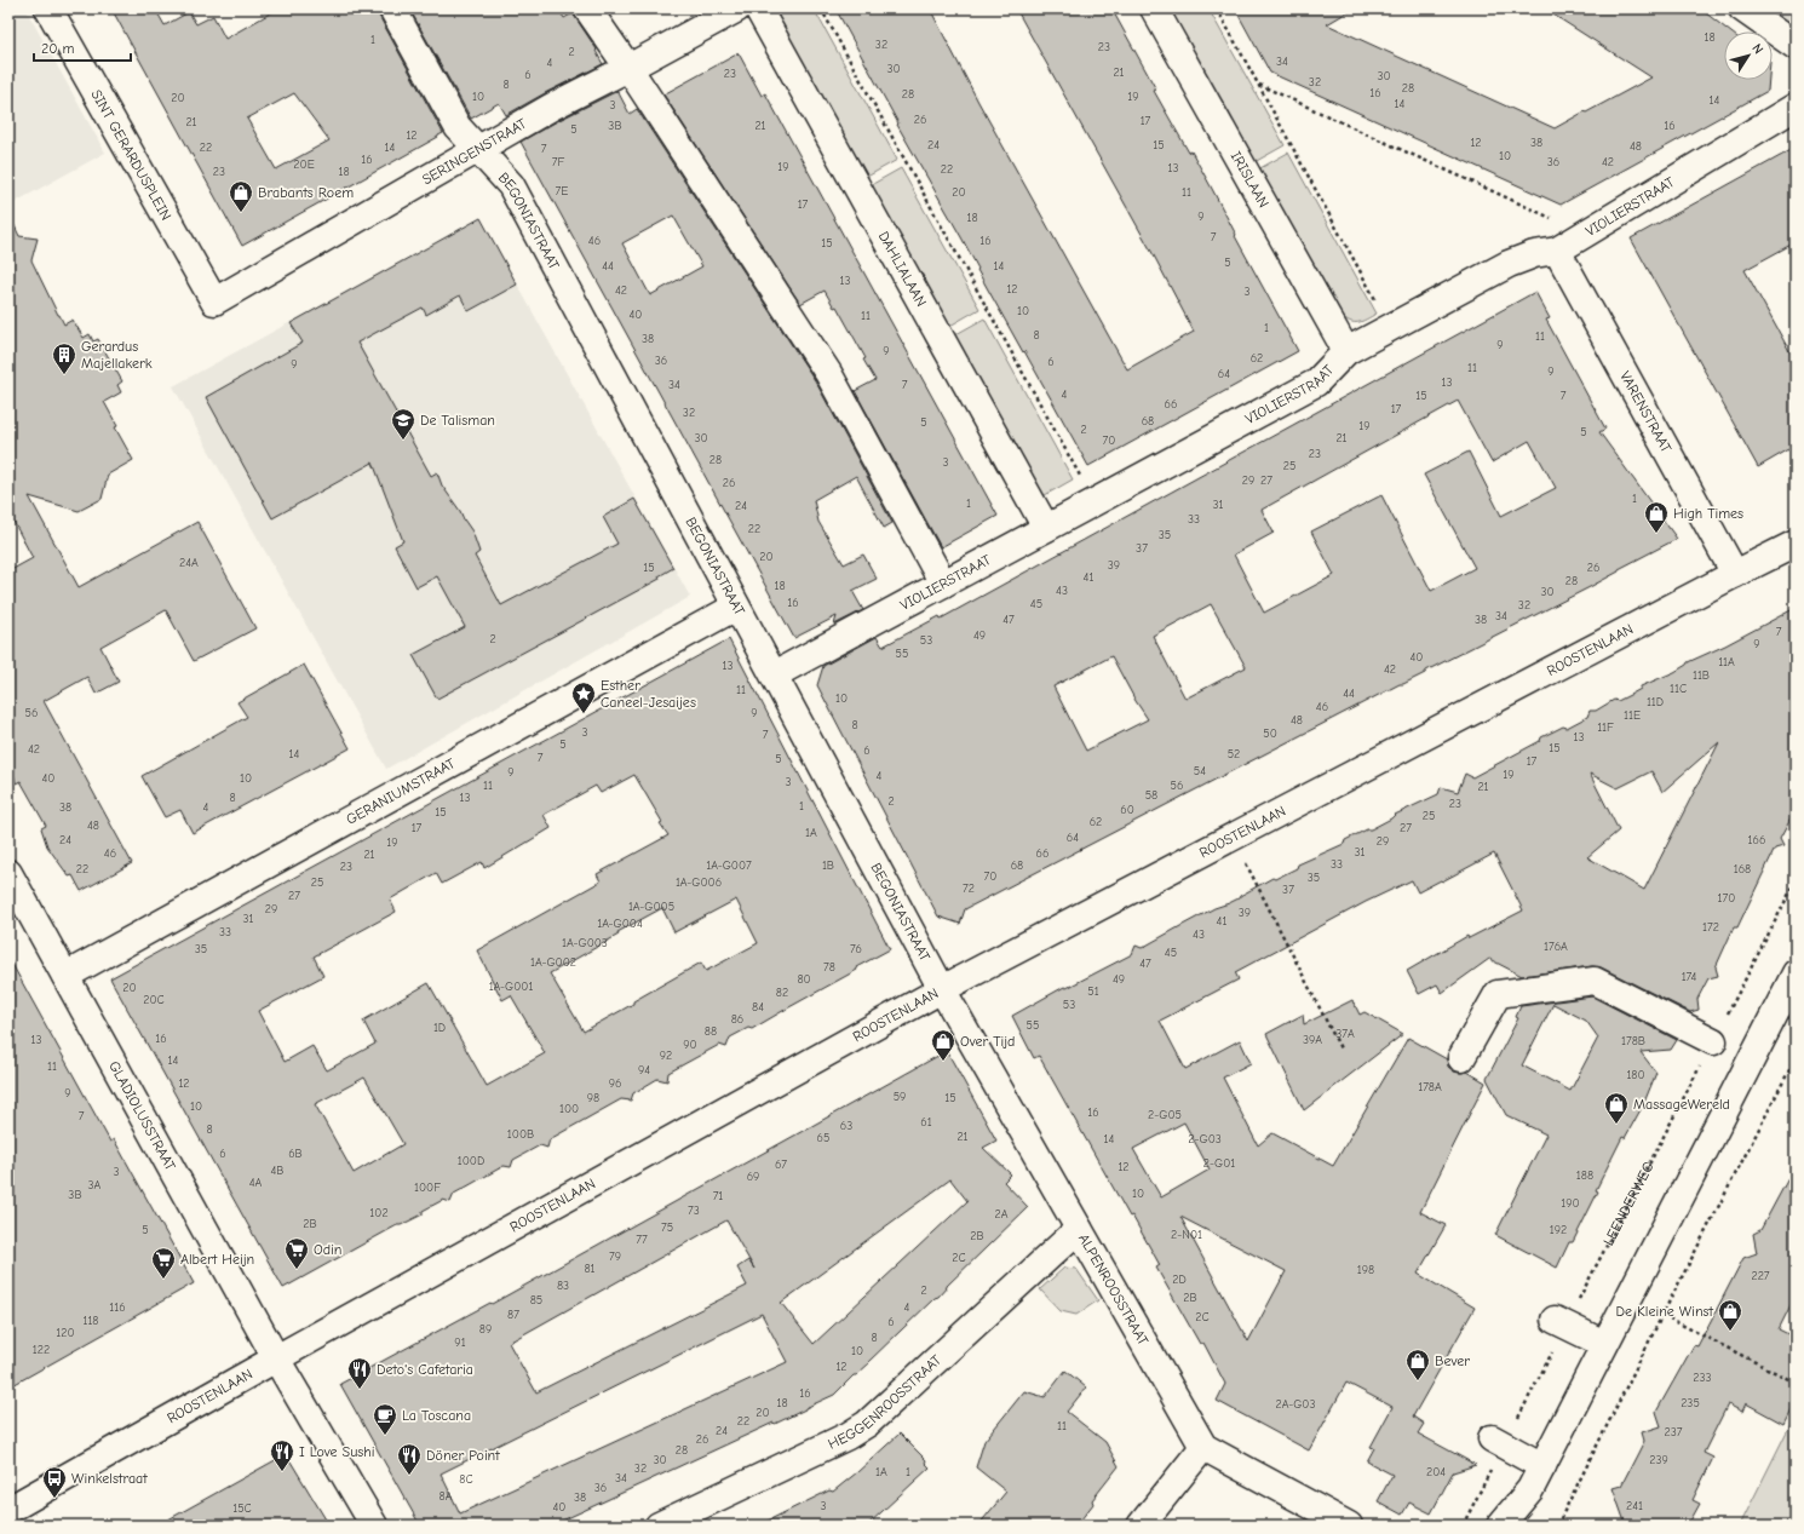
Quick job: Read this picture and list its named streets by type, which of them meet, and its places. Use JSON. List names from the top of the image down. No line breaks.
{"streets":{"street":["SERINGENSTRAAT","SINT GERARDUSPLEIN","IRISLAAN","VIOLIERSTRAAT","BEGONIASTRAAT","DAHLIALAAN","VARENSTRAAT","ROOSTENLAAN","GERANIUMSTRAAT","GLADIOLUSSTRAAT","ALPENROOSSTRAAT","HEGGENROOSSTRAAT"],"path":["LEENDERWEG"]},"crossings":[["SERINGENSTRAAT","SINT GERARDUSPLEIN"],["SERINGENSTRAAT","BEGONIASTRAAT"],["IRISLAAN","VIOLIERSTRAAT"],["VIOLIERSTRAAT","BEGONIASTRAAT"],["VIOLIERSTRAAT","DAHLIALAAN"],["VIOLIERSTRAAT","VARENSTRAAT"],["BEGONIASTRAAT","ROOSTENLAAN"],["BEGONIASTRAAT","GERANIUMSTRAAT"],["BEGONIASTRAAT","ALPENROOSSTRAAT"],["VARENSTRAAT","ROOSTENLAAN"],["ROOSTENLAAN","GLADIOLUSSTRAAT"],["ROOSTENLAAN","ALPENROOSSTRAAT"],["GERANIUMSTRAAT","GLADIOLUSSTRAAT"],["ALPENROOSSTRAAT","HEGGENROOSSTRAAT"]],"places":{"shop":["Brabants Roem","High Times","Over Tijd","MassageWereld","De Kleine Winst","Bever"],"building":["Gerardus Majellakerk"],"school or university":["De Talisman"],"place":["Esther Caneel-Jesaijes"],"supermarket":["Odin","Albert Heijn"],"restaurant":["Deto's Cafetaria","I Love Sushi","Döner Point"],"cafe":["La Toscana"],"bus stop":["Winkelstraat"]},"house_numbers":["18","1","32","23","2","34","4","30","21","23","6","30","32","8","28","16","28","10","19","20","14","14","3","26","17","21","3B","21","16","5","12","12","38","24","15","48","22","14","7","10","16","7F","36","42","20E","19","13","22","23","18","7E","20","11","17","9","18","7","46","16","15","5","44","14","13","12","42","3","10","40","11","1","8","11","38","9","9","62","36","6","9","11","9","64","13","34","7","4","15","7","66","17","32","68","5","19","2","5","30","21","70","23","28","3","25","29","27","26","1","1","31","24","33","22","35","37","20","24A","39","15","26","41","28","18","43","30","16","45","32","34","47","38","7","49","2","53","9","55","40","11A","13","42","11B","11C","11","44","10","11D","46","56","9","11E","48","8","11F","3","50","7","13","5","15","42","6","14","52","7","5","17","54","9","19","4","40","10","3","11","56","21","58","8","13","2","23","1","38","4","60","15","25","62","48","17","27","1A","64","24","166","29","19","31","46","66","21","33","1A-G007","1B","68","23","22","168","70","35","25","1A-G006","72","37","27","170","1A-G005","29","39","31","41","1A-G004","172","33","43","1A-G003","176A","35","76","45","1A-G002","47","78","174","80","49","1A-G001","20","51","82","20C","53","84","86","55","1D","88","37A","16","13","39A","178B","90","92","14","11","94","180","12","96","178A","9","59","98","15","10","100","16","2-G05","7","61","63","8","100B","21","65","14","2-G03","6","6B","100D","2-G01","67","12","4B","3","188","69","4A","3A","100F","10","3B","71","190","73","102","2A","2B","75","5","192","2-N01","2B","77","79","2C","81","198","227","2D","83","2","2B","85","116","4","87","2C","118","6","89","120","8","91","122","10","12","233","16","18","235","2A-G03","20","22","11","24","237","26","28","30","239","32","1A","1","204","34","8C","36","8A","38","3","241","40","15C"],"scale_bar":"20 m","north":"top right"}
